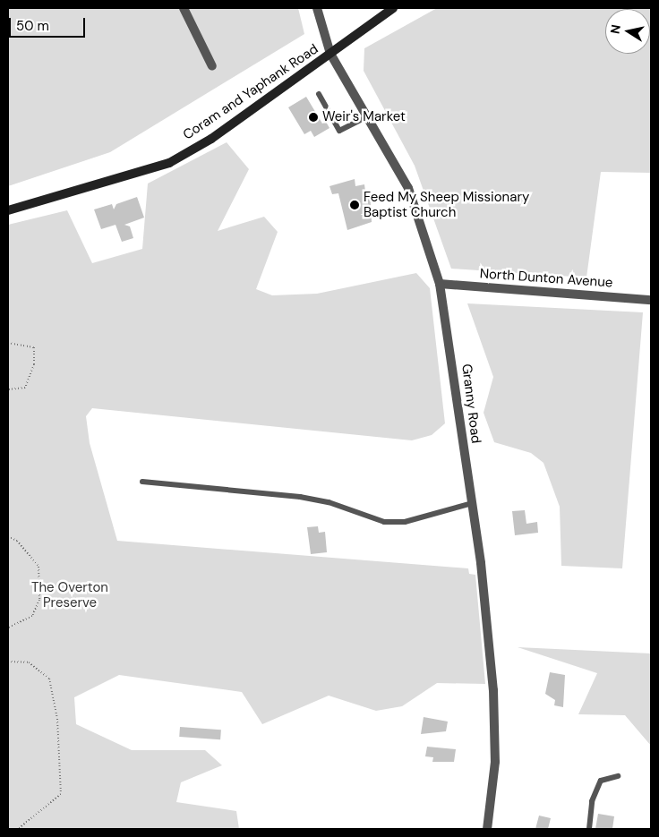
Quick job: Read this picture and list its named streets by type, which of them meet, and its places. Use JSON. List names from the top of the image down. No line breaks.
{"streets":{"main road":["Coram and Yaphank Road"],"street":["North Dunton Avenue","Granny Road"]},"crossings":[["Coram and Yaphank Road","Granny Road"],["North Dunton Avenue","Granny Road"]],"parks":["The Overton Preserve"],"places":["Weir's Market","Feed My Sheep Missionary Baptist Church"],"scale_bar":"50 m","north":"left"}
